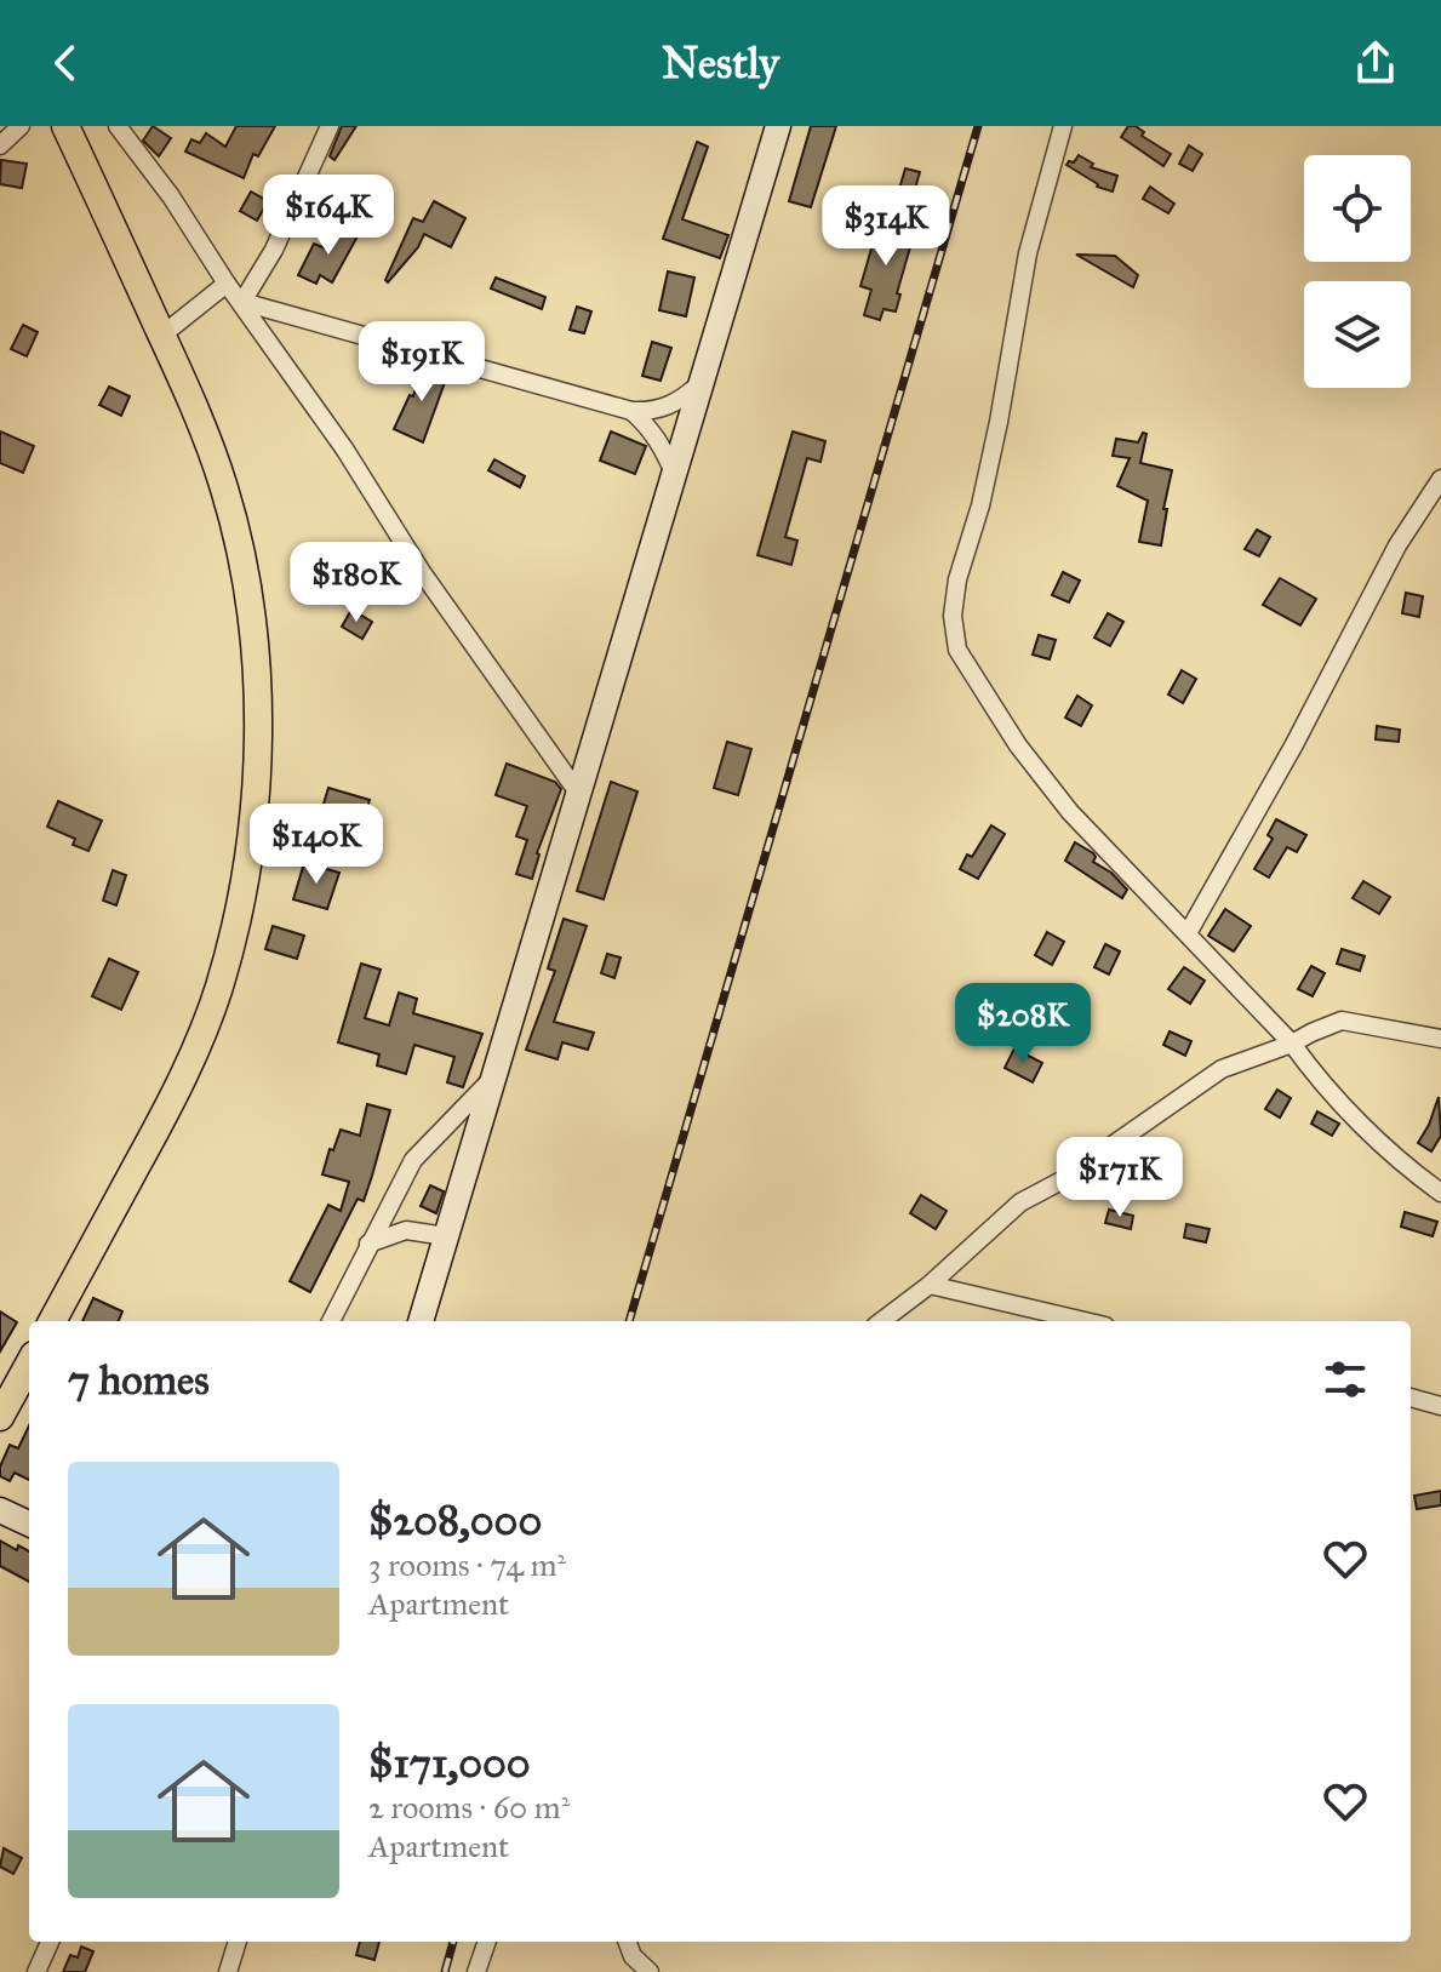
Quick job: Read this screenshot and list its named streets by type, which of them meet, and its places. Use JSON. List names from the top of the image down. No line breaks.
{"page":{"header":"Nestly","price":["$164K","$314K","$191K","$180K","$140K","$208K","$171K"],"heading":"7 homes","list":[{"name":"$208,000","note":"3 rooms · 74 m² · Apartment"},{"name":"$171,000","note":"2 rooms · 60 m² · Apartment"}]}}
